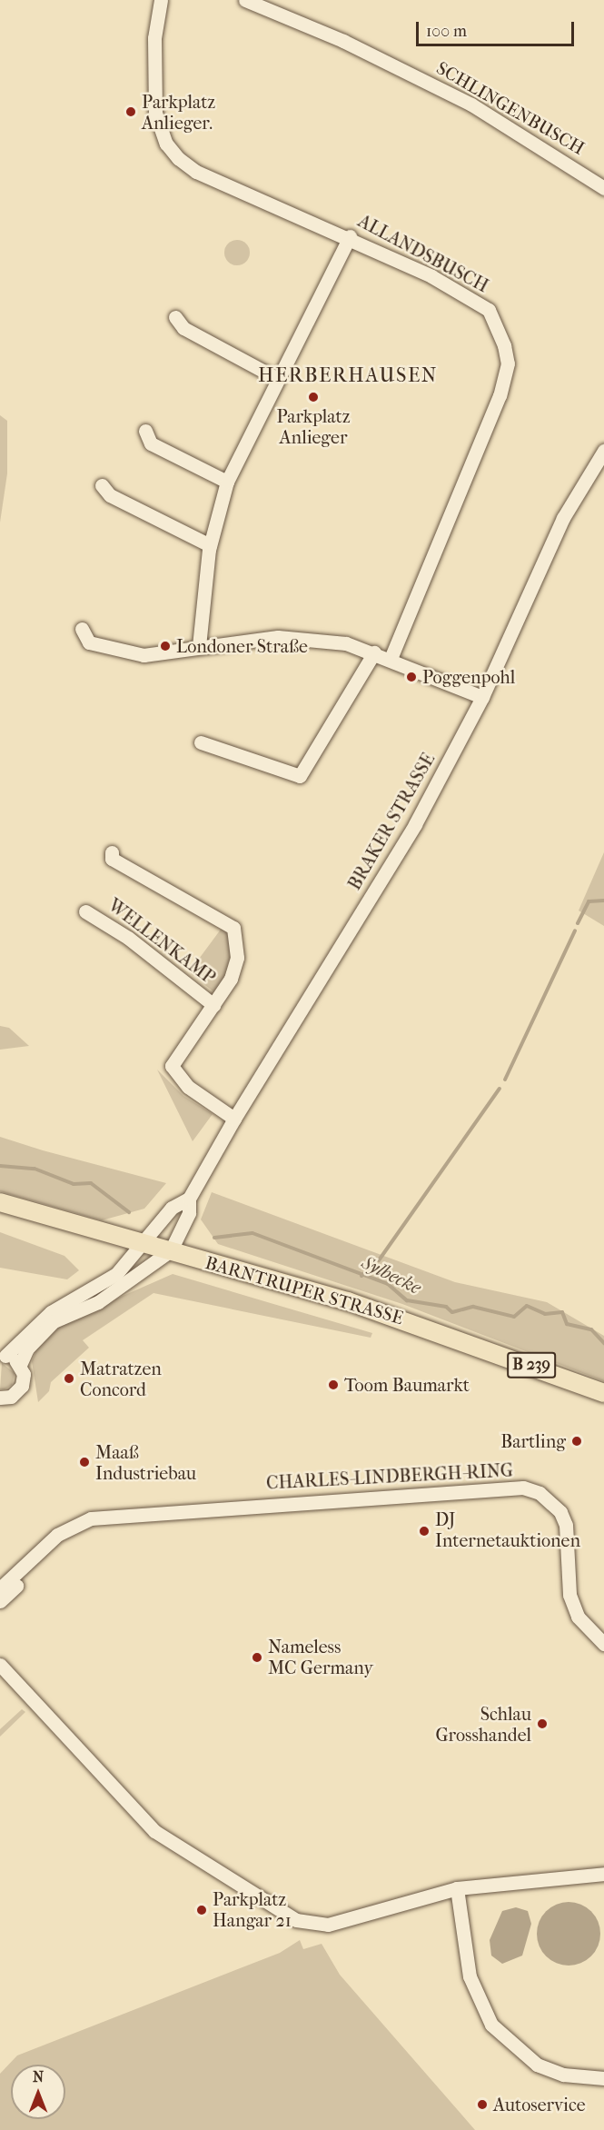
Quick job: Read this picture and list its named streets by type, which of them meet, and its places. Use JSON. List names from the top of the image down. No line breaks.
{"streets":{"main road":["BARNTRUPER STRASSE","B 239"],"street":["SCHLINGENBUSCH","ALLANDSBUSCH","BRAKER STRASSE","WELLENKAMP","CHARLES-LINDBERGH-RING"]},"crossings":[["BRAKER STRASSE","WELLENKAMP"],["BRAKER STRASSE","BARNTRUPER STRASSE"]],"districts":["HERBERHAUSEN"],"water":["Sylbecke"],"places":["Parkplatz Anlieger.","Parkplatz Anlieger","Londoner Straße","Poggenpohl","Matratzen Concord","Toom Baumarkt","Bartling","Maaß Industriebau","DJ Internetauktionen","Nameless MC Germany","Schlau Grosshandel","Parkplatz Hangar 21","Autoservice"],"scale_bar":"100 m","north":"top"}
